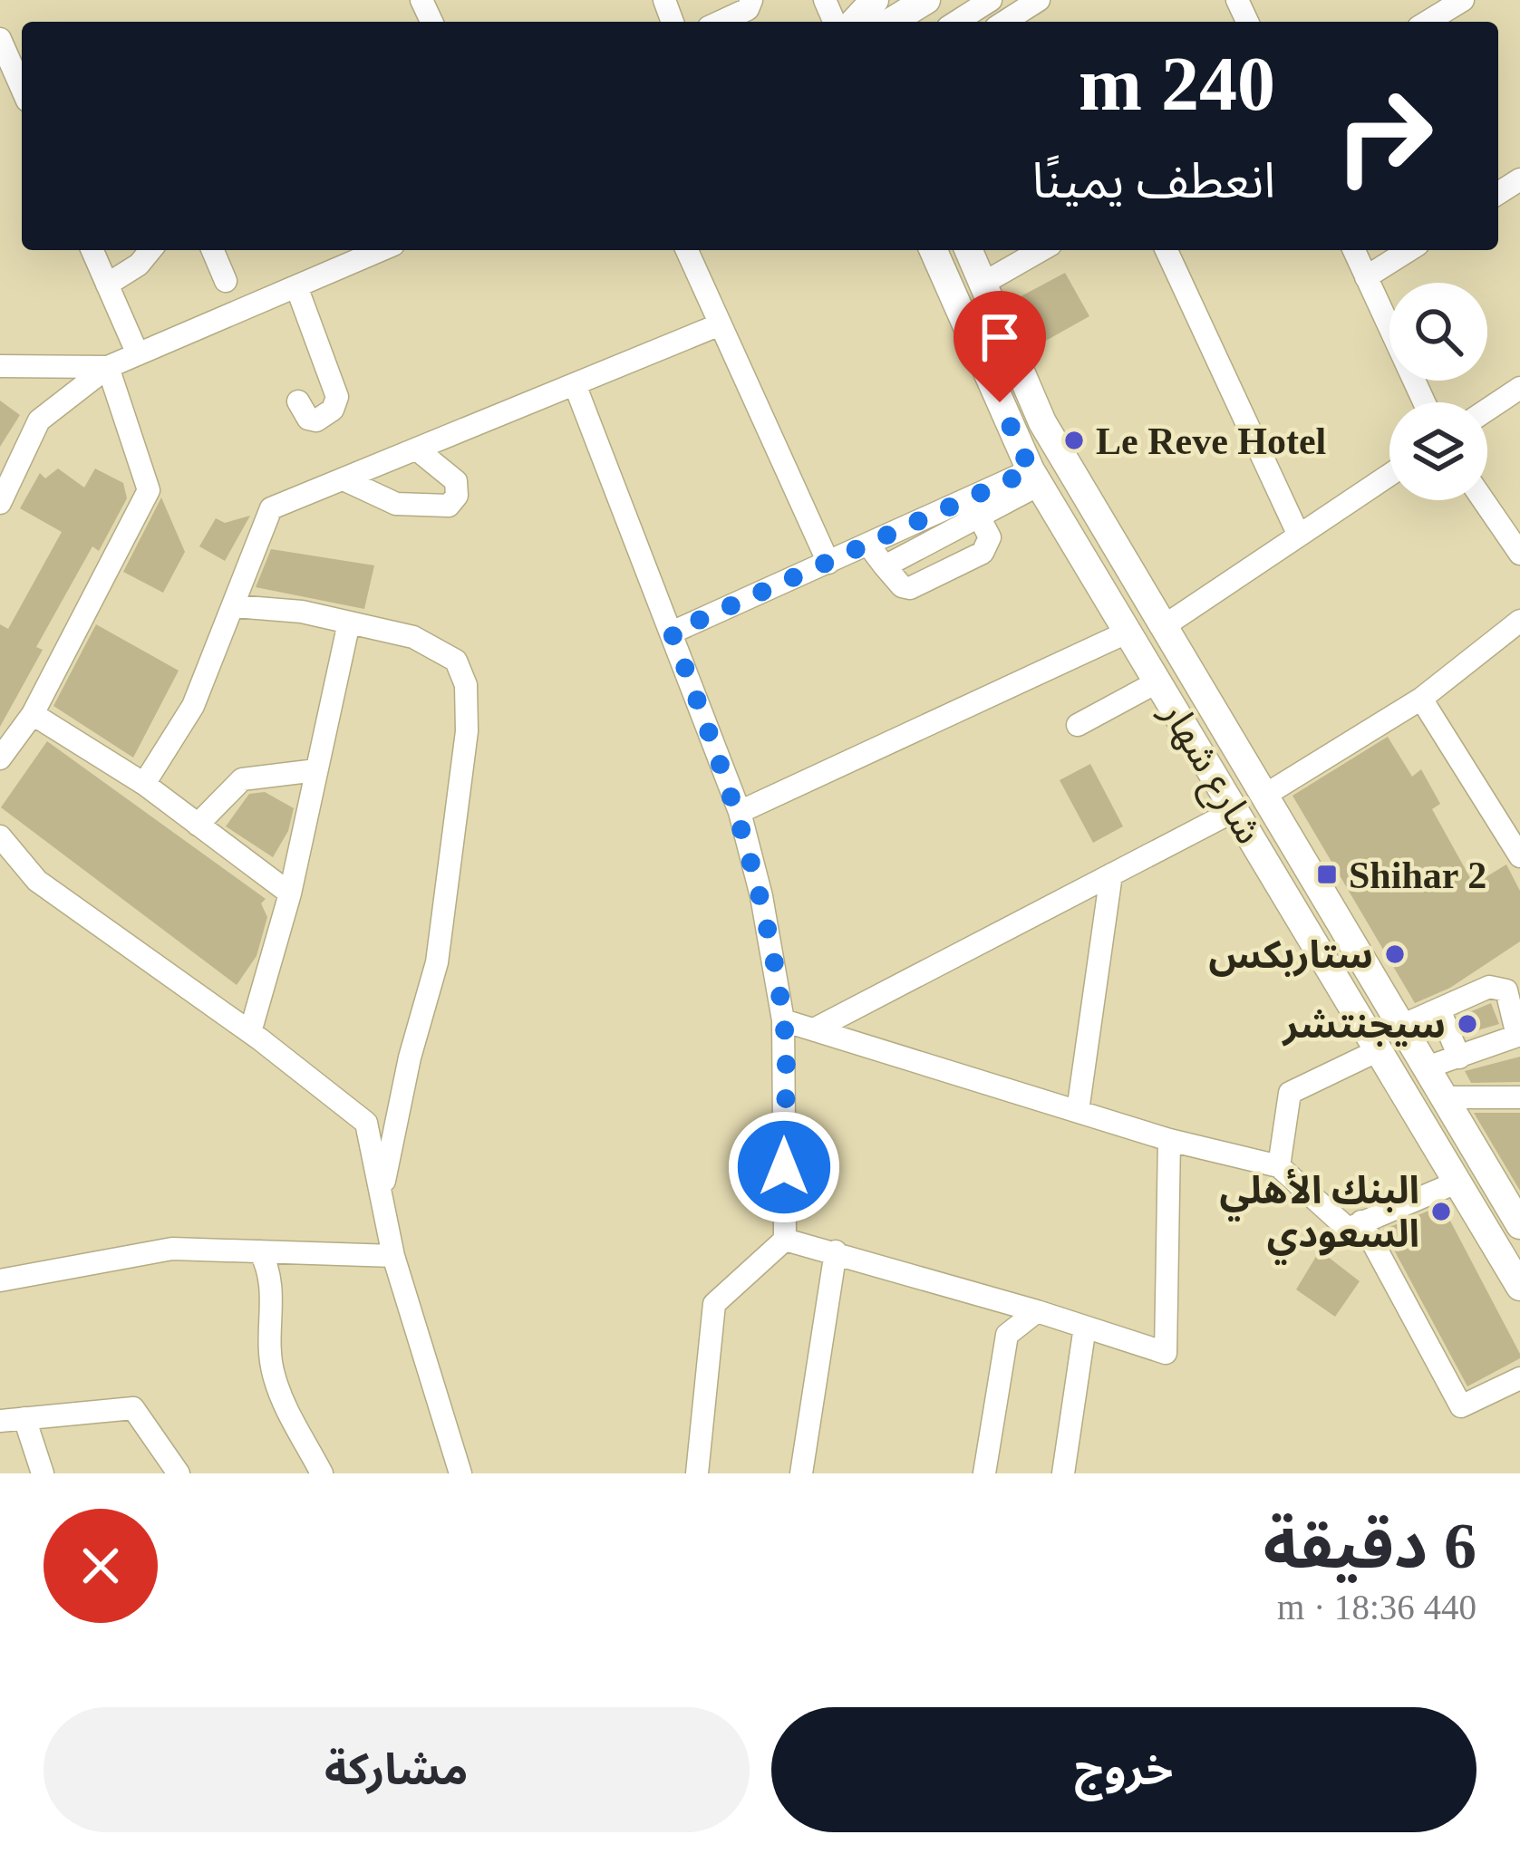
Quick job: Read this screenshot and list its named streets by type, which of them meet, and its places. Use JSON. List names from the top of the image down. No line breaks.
{"streets":{"main road":["شارع شهار"]},"places":{"other":["Le Reve Hotel","ستاربكس","سيجنتشر","البنك الأهلي السعودي"],"transit":["Shihar 2"]},"page":{"turn":["240 m","انعطف يمينًا"],"heading":["6 دقيقة","440 m · 18:36"],"buttons":["خروج","مشاركة"]}}
